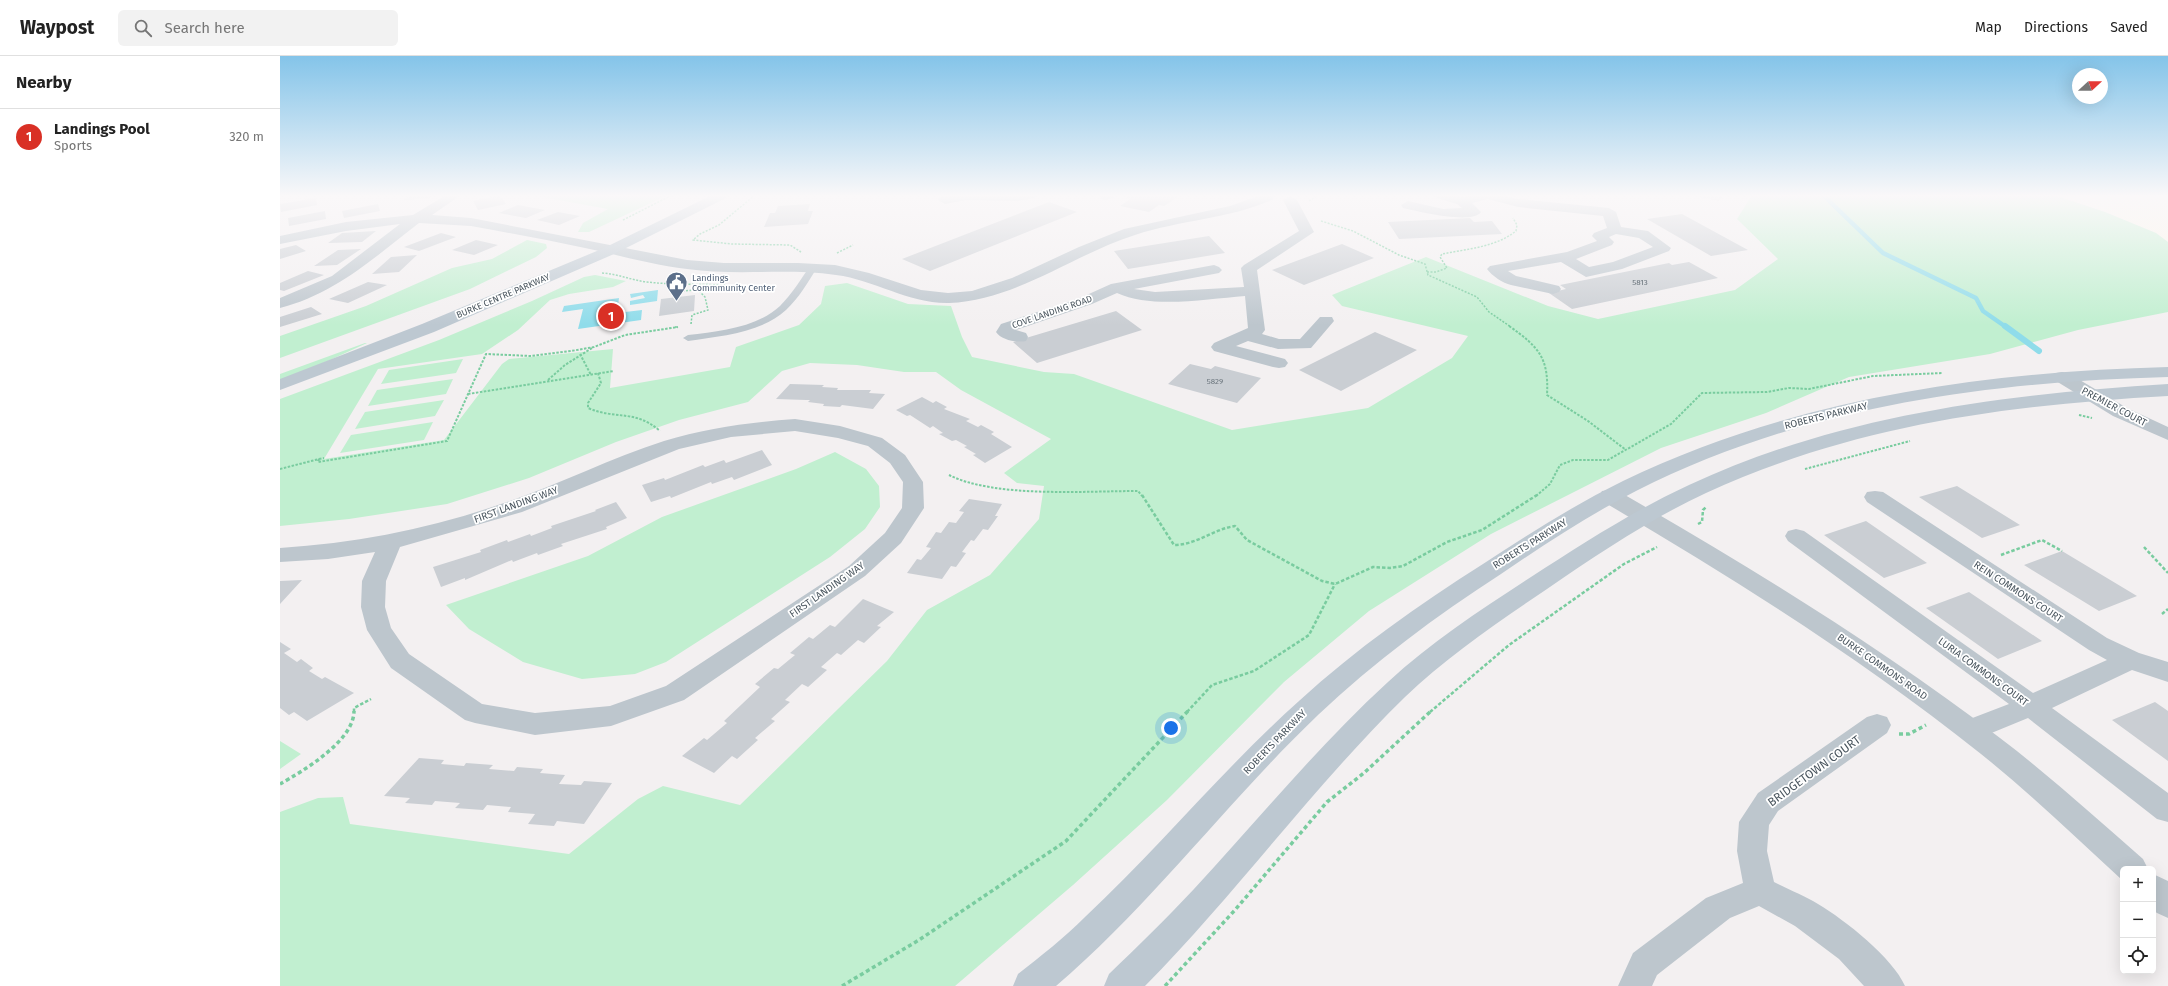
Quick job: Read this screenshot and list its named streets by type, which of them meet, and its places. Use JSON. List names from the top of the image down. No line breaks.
{"streets":{"main road":["BURKE CENTRE PARKWAY","ROBERTS PARKWAY"],"street":["COVE LANDING ROAD","PREMIER COURT","FIRST LANDING WAY","REIN COMMONS COURT","BURKE COMMONS ROAD","LURIA COMMONS COURT","BRIDGETOWN COURT"]},"crossings":[["PREMIER COURT","ROBERTS PARKWAY"],["ROBERTS PARKWAY","BURKE COMMONS ROAD"]],"places":{"public building":["Landings Commmunity Center"]},"house_numbers":["5813","5829"],"north":"right","page":{"header":"Waypost","search":"Search here","nav":["Map","Directions","Saved"],"heading":"Nearby","list":[{"mark":"1","name":"Landings Pool","note":"Sports","value":"320 m"}],"pins":"1","map_buttons":["+","−"]}}
